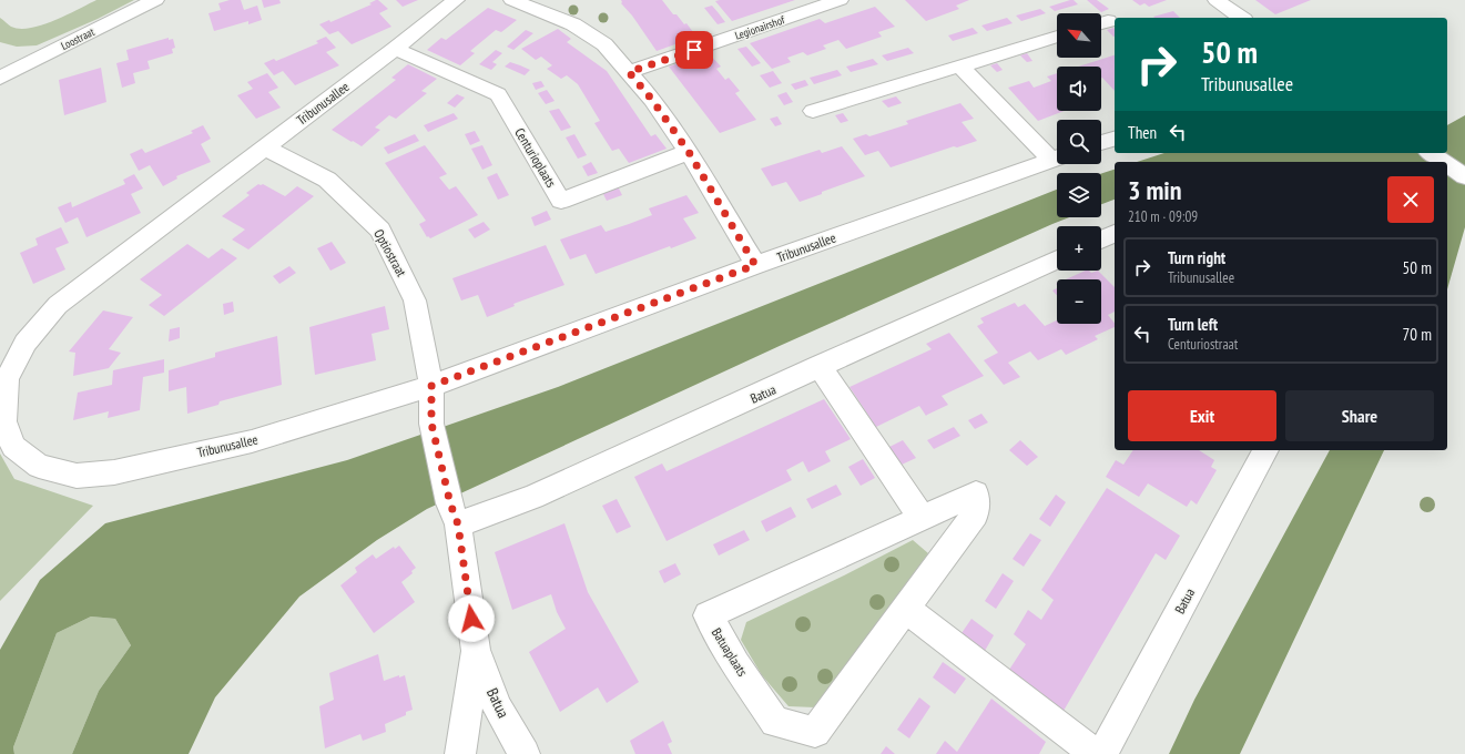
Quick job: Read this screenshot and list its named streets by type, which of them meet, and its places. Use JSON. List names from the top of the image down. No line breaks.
{"streets":{"street":["Legionairshof","Loostraat","Tribunusallee","Centurioplaats","Optiostraat","Batua","Batuaplaats"]},"crossings":[["Tribunusallee","Centurioplaats"],["Tribunusallee","Optiostraat"],["Tribunusallee","Batua"],["Optiostraat","Batua"]],"north":"top left","page":{"map_buttons":["+","−"],"turn":["50 m","Tribunusallee"],"then":"Then","heading":["3 min","210 m · 09:09"],"list":[{"name":"Turn right","note":"Tribunusallee","value":"50 m"},{"name":"Turn left","note":"Centuriostraat","value":"70 m"}],"buttons":["Exit","Share"]}}
